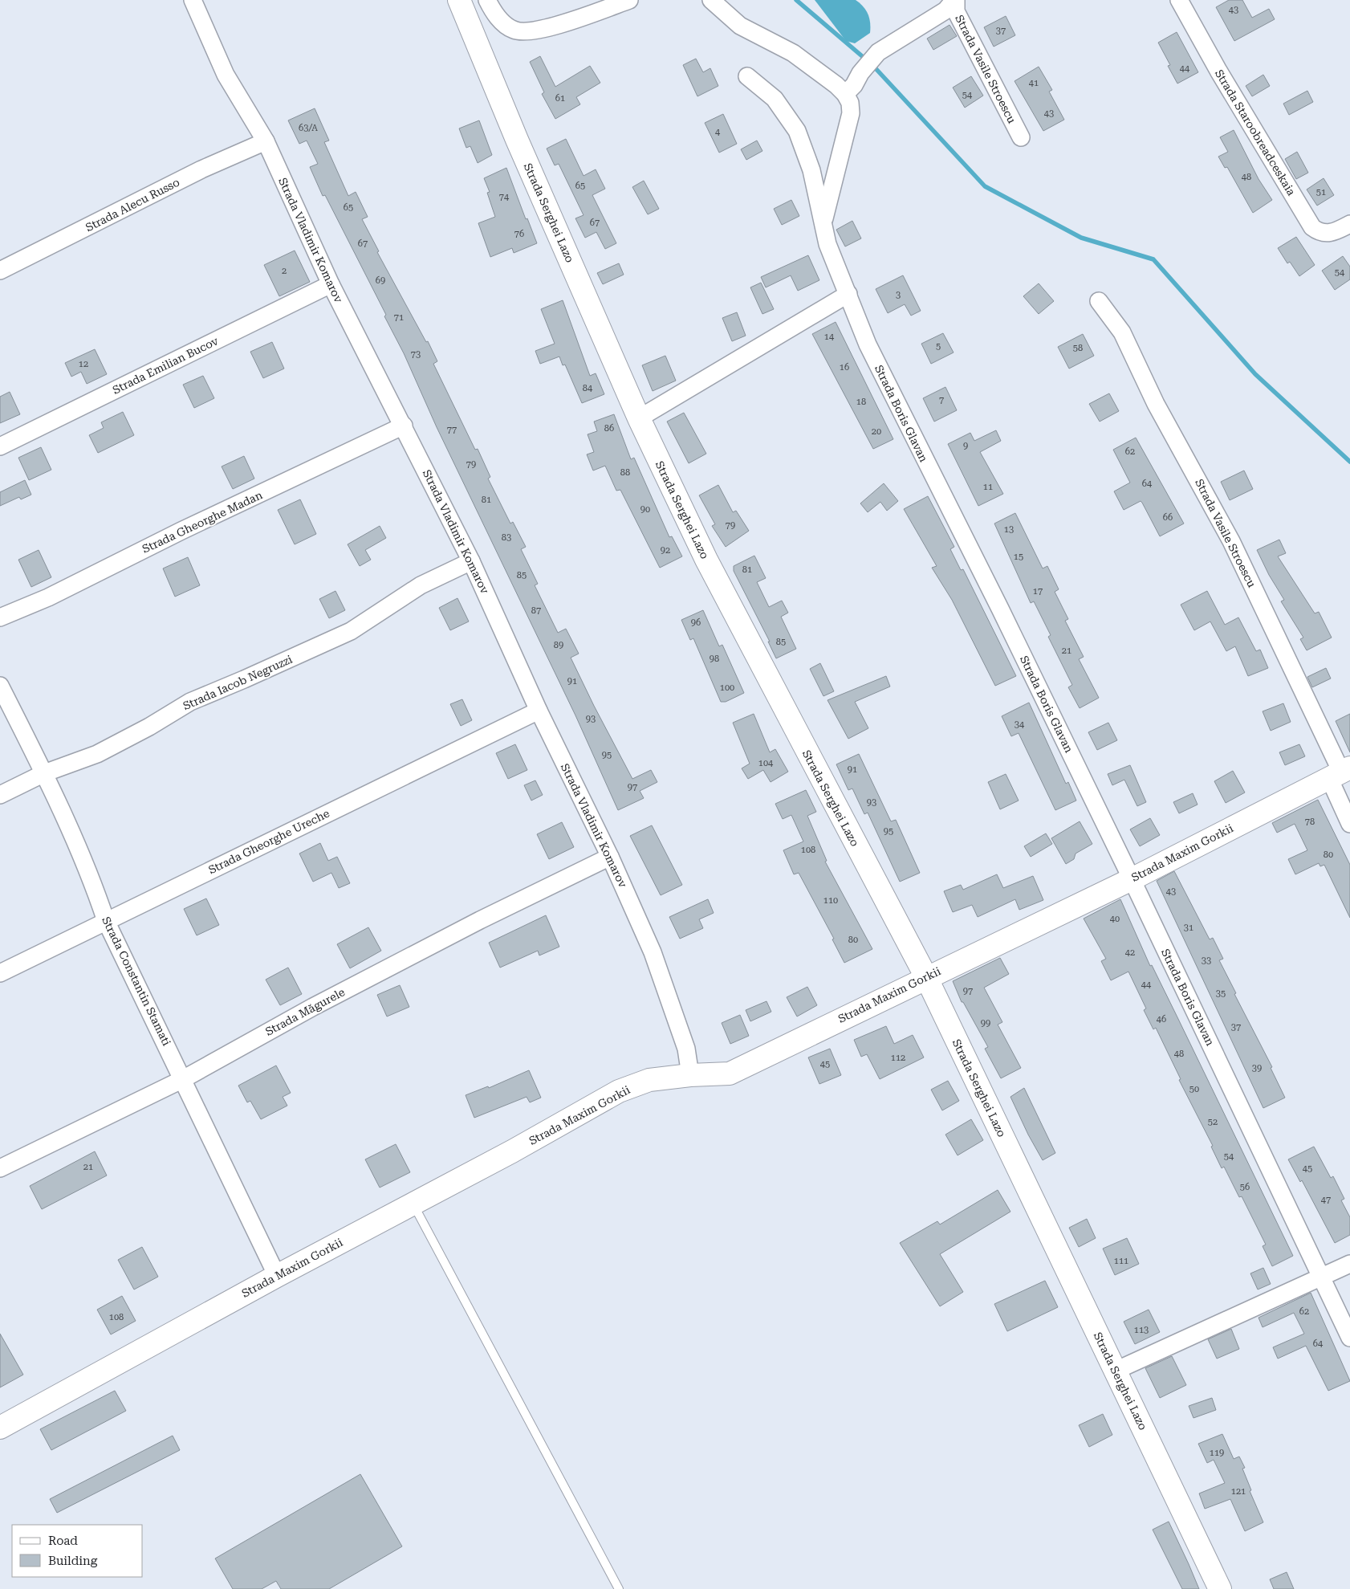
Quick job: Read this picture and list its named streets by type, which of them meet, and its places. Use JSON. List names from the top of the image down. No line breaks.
{"streets":{"street":["Strada Vasile Stroescu","Strada Staroobreadceskaia","Strada Alecu Russo","Strada Serghei Lazo","Strada Vladimir Komarov","Strada Emilian Bucov","Strada Boris Glavan","Strada Gheorghe Madan","Strada Iacob Negruzzi","Strada Gheorghe Ureche","Strada Maxim Gorkii","Strada Constantin Stamati","Strada Măgurele"]},"crossings":[["Strada Vasile Stroescu","Strada Maxim Gorkii"],["Strada Alecu Russo","Strada Vladimir Komarov"],["Strada Serghei Lazo","Strada Maxim Gorkii"],["Strada Vladimir Komarov","Strada Emilian Bucov"],["Strada Vladimir Komarov","Strada Gheorghe Madan"],["Strada Vladimir Komarov","Strada Iacob Negruzzi"],["Strada Vladimir Komarov","Strada Gheorghe Ureche"],["Strada Vladimir Komarov","Strada Maxim Gorkii"],["Strada Vladimir Komarov","Strada Măgurele"],["Strada Boris Glavan","Strada Maxim Gorkii"],["Strada Iacob Negruzzi","Strada Constantin Stamati"],["Strada Gheorghe Ureche","Strada Constantin Stamati"],["Strada Maxim Gorkii","Strada Constantin Stamati"],["Strada Constantin Stamati","Strada Măgurele"]],"house_numbers":["43","37","44","41","54","61","43","63/A","4","48","65","51","74","65","67","76","67","2","54","69","3","71","14","5","58","73","12","16","84","7","18","86","77","20","9","62","79","88","64","11","81","90","66","79","13","83","92","15","81","85","17","87","96","85","89","21","98","91","100","93","34","95","104","91","97","93","78","95","108","80","43","110","40","31","80","42","33","44","97","35","46","99","37","48","112","45","39","50","52","54","21","45","56","47","111","62","108","113","64","119","121"],"legend":["Road","Building"]}
